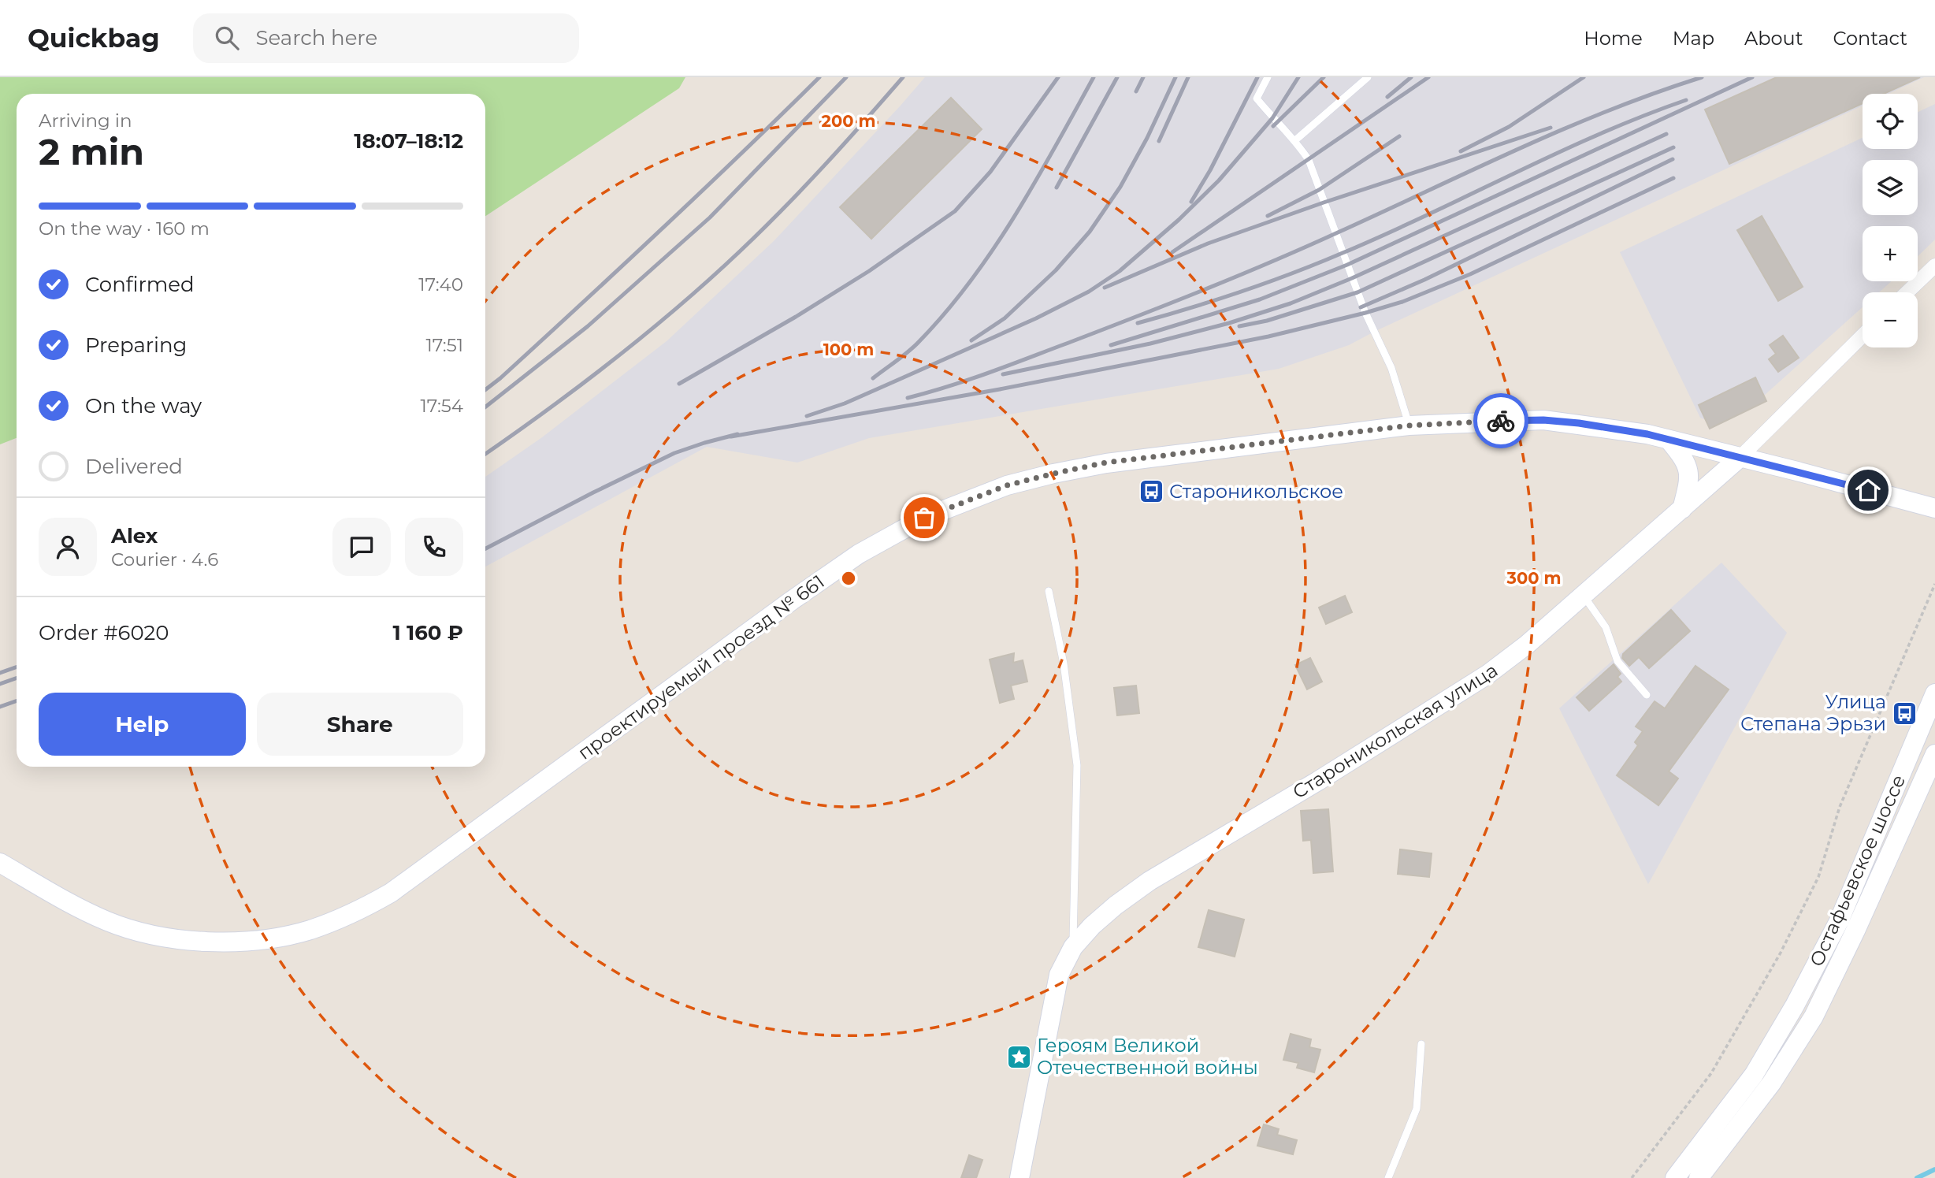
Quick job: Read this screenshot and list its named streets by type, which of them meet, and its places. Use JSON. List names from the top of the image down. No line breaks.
{"streets":{"main road":["проектируемый проезд № 661","Староникольская улица","Остафьевское шоссе"]},"crossings":[["проектируемый проезд № 661","Староникольская улица"]],"places":{"bus stop":["Староникольское","Улица Степана Эрьзи"],"place":["Героям Великой Отечественной войны"]},"page":{"header":"Quickbag","search":"Search here","nav":["Home","Map","About","Contact"],"map_buttons":["+","−"],"heading":["2 min","Arriving in","18:07–18:12"],"panel":["Alex","Courier · 4.6","Order #6020","1 160 ₽"],"bar":"On the way · 160 m","list":[["Confirmed","17:40"],["Preparing","17:51"],["On the way","17:54"],"Delivered"],"buttons":["Help","Share"]},"rings":["200 m","100 m","300 m"]}
